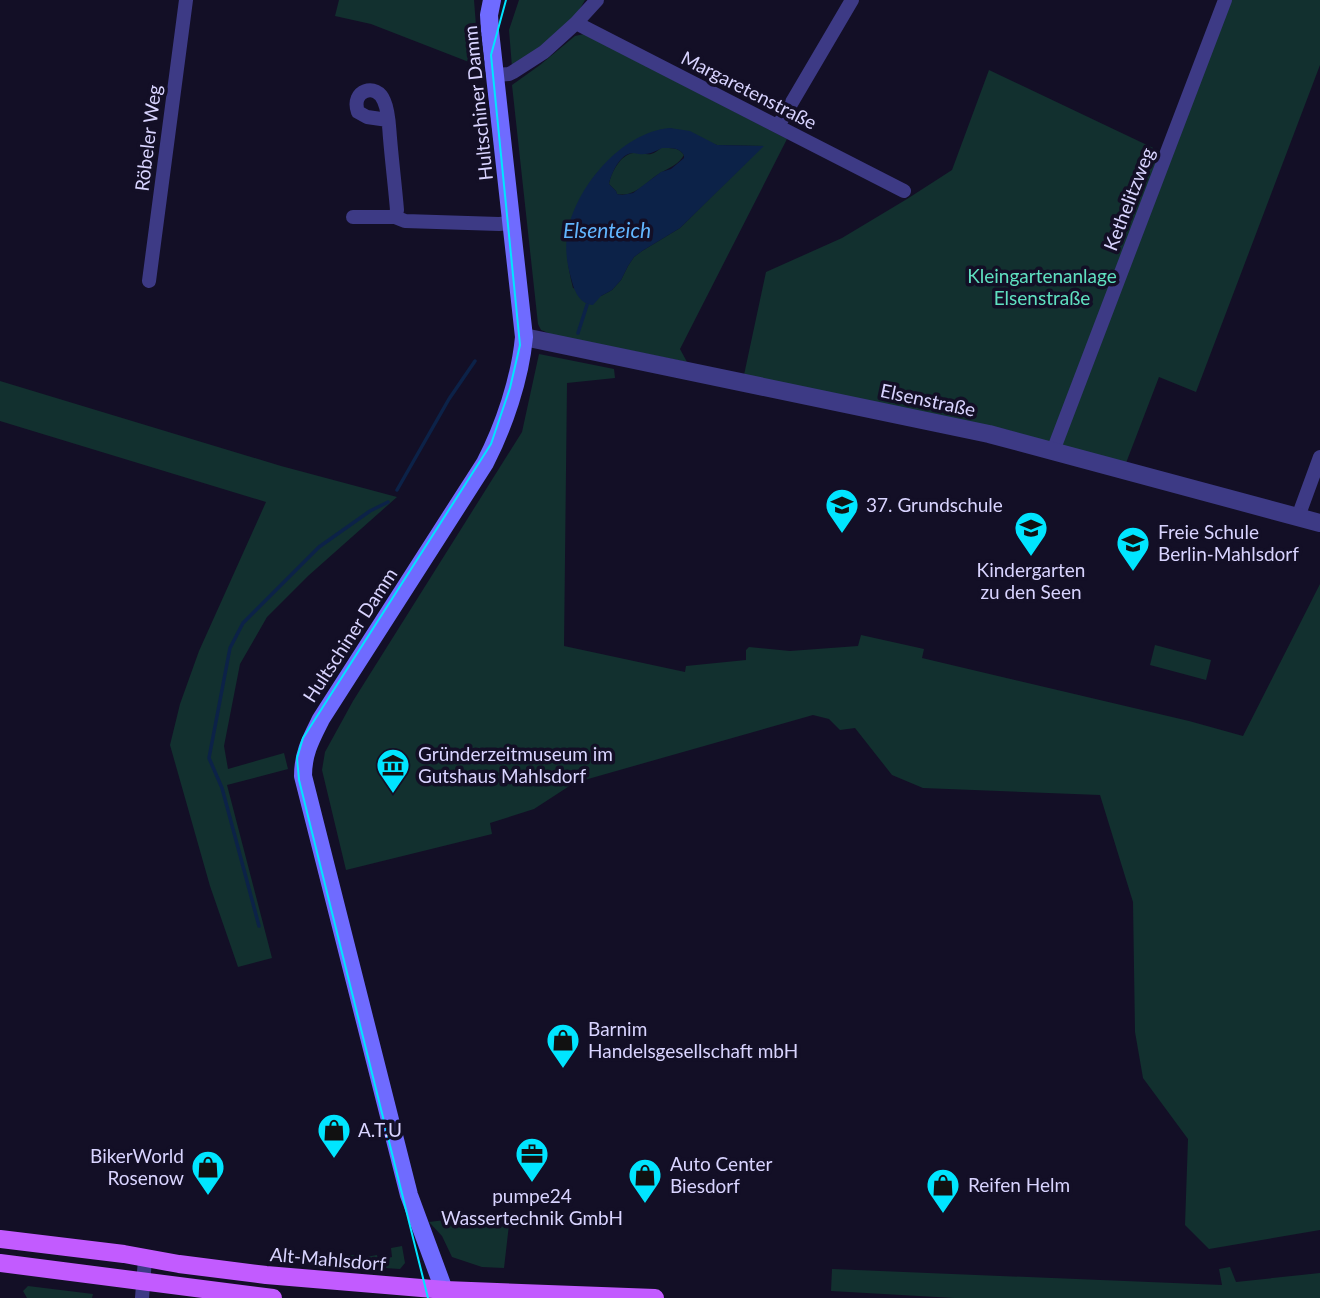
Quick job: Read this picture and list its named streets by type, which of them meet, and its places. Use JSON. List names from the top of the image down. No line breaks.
{"streets":{"main road":["Hultschiner Damm","Alt-Mahlsdorf"],"street":["Margaretenstraße","Röbeler Weg","Kethelitzweg","Elsenstraße"]},"crossings":[["Hultschiner Damm","Elsenstraße"],["Hultschiner Damm","Alt-Mahlsdorf"],["Kethelitzweg","Elsenstraße"]],"water":["Elsenteich"],"parks":["Kleingartenanlage Elsenstraße"],"places":{"school or university":["37. Grundschule","Kindergarten zu den Seen","Freie Schule Berlin-Mahlsdorf"],"museum":["Gründerzeitmuseum im Gutshaus Mahlsdorf"],"shop":["Barnim Handelsgesellschaft mbH","A.T.U","BikerWorld Rosenow","Auto Center Biesdorf","Reifen Helm"],"office":["pumpe24 Wassertechnik GmbH"]}}
